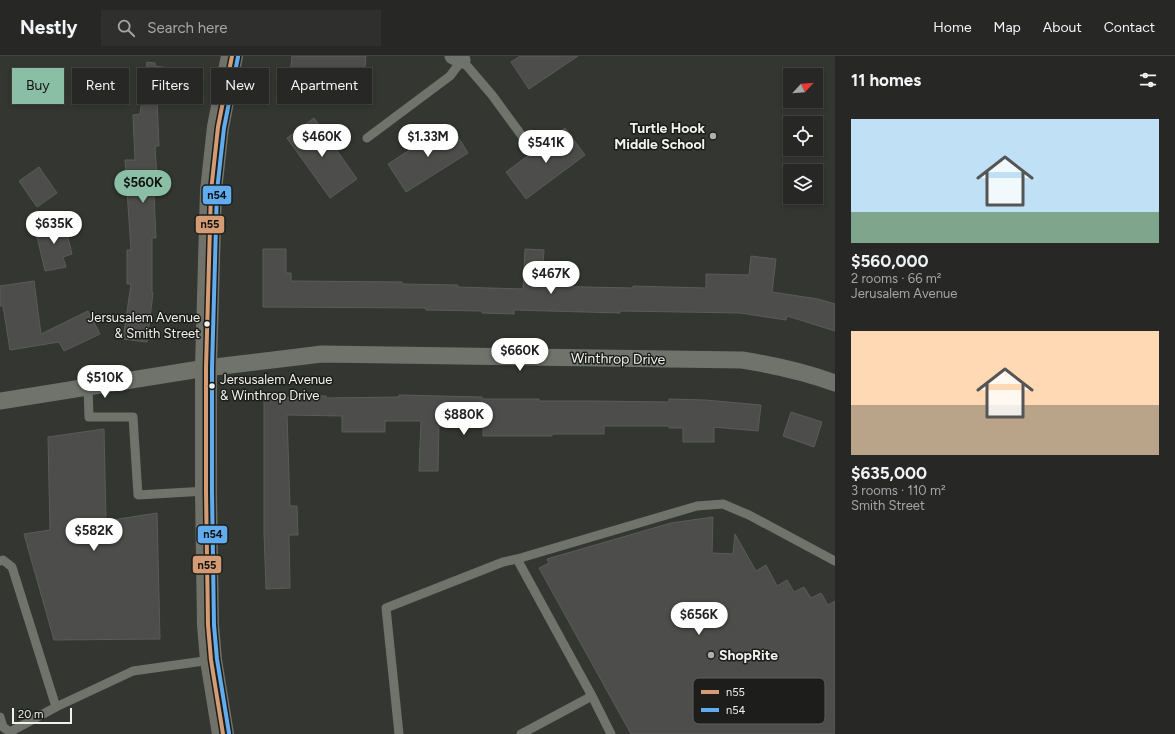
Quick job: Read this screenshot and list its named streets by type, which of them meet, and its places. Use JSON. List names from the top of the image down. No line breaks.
{"streets":{"street":["Winthrop Drive"]},"places":["Turtle Hook Middle School","Jersusalem Avenue & Smith Street","Jersusalem Avenue & Winthrop Drive","ShopRite"],"lines":["transit line n55","transit line n54"],"legend":["n55","n54"],"scale_bar":"20 m","north":"top right","page":{"header":"Nestly","search":"Search here","nav":["Home","Map","About","Contact"],"heading":"11 homes","chip":["Buy","Rent","Filters","New","Apartment"],"list":[{"name":"$560,000","note":"2 rooms · 66 m² · Jerusalem Avenue"},{"name":"$635,000","note":"3 rooms · 110 m² · Smith Street"}],"price":["$460K","$1.33M","$541K","$560K","$635K","$467K","$660K","$510K","$880K","$582K","$656K"],"scale":"20 m"}}
